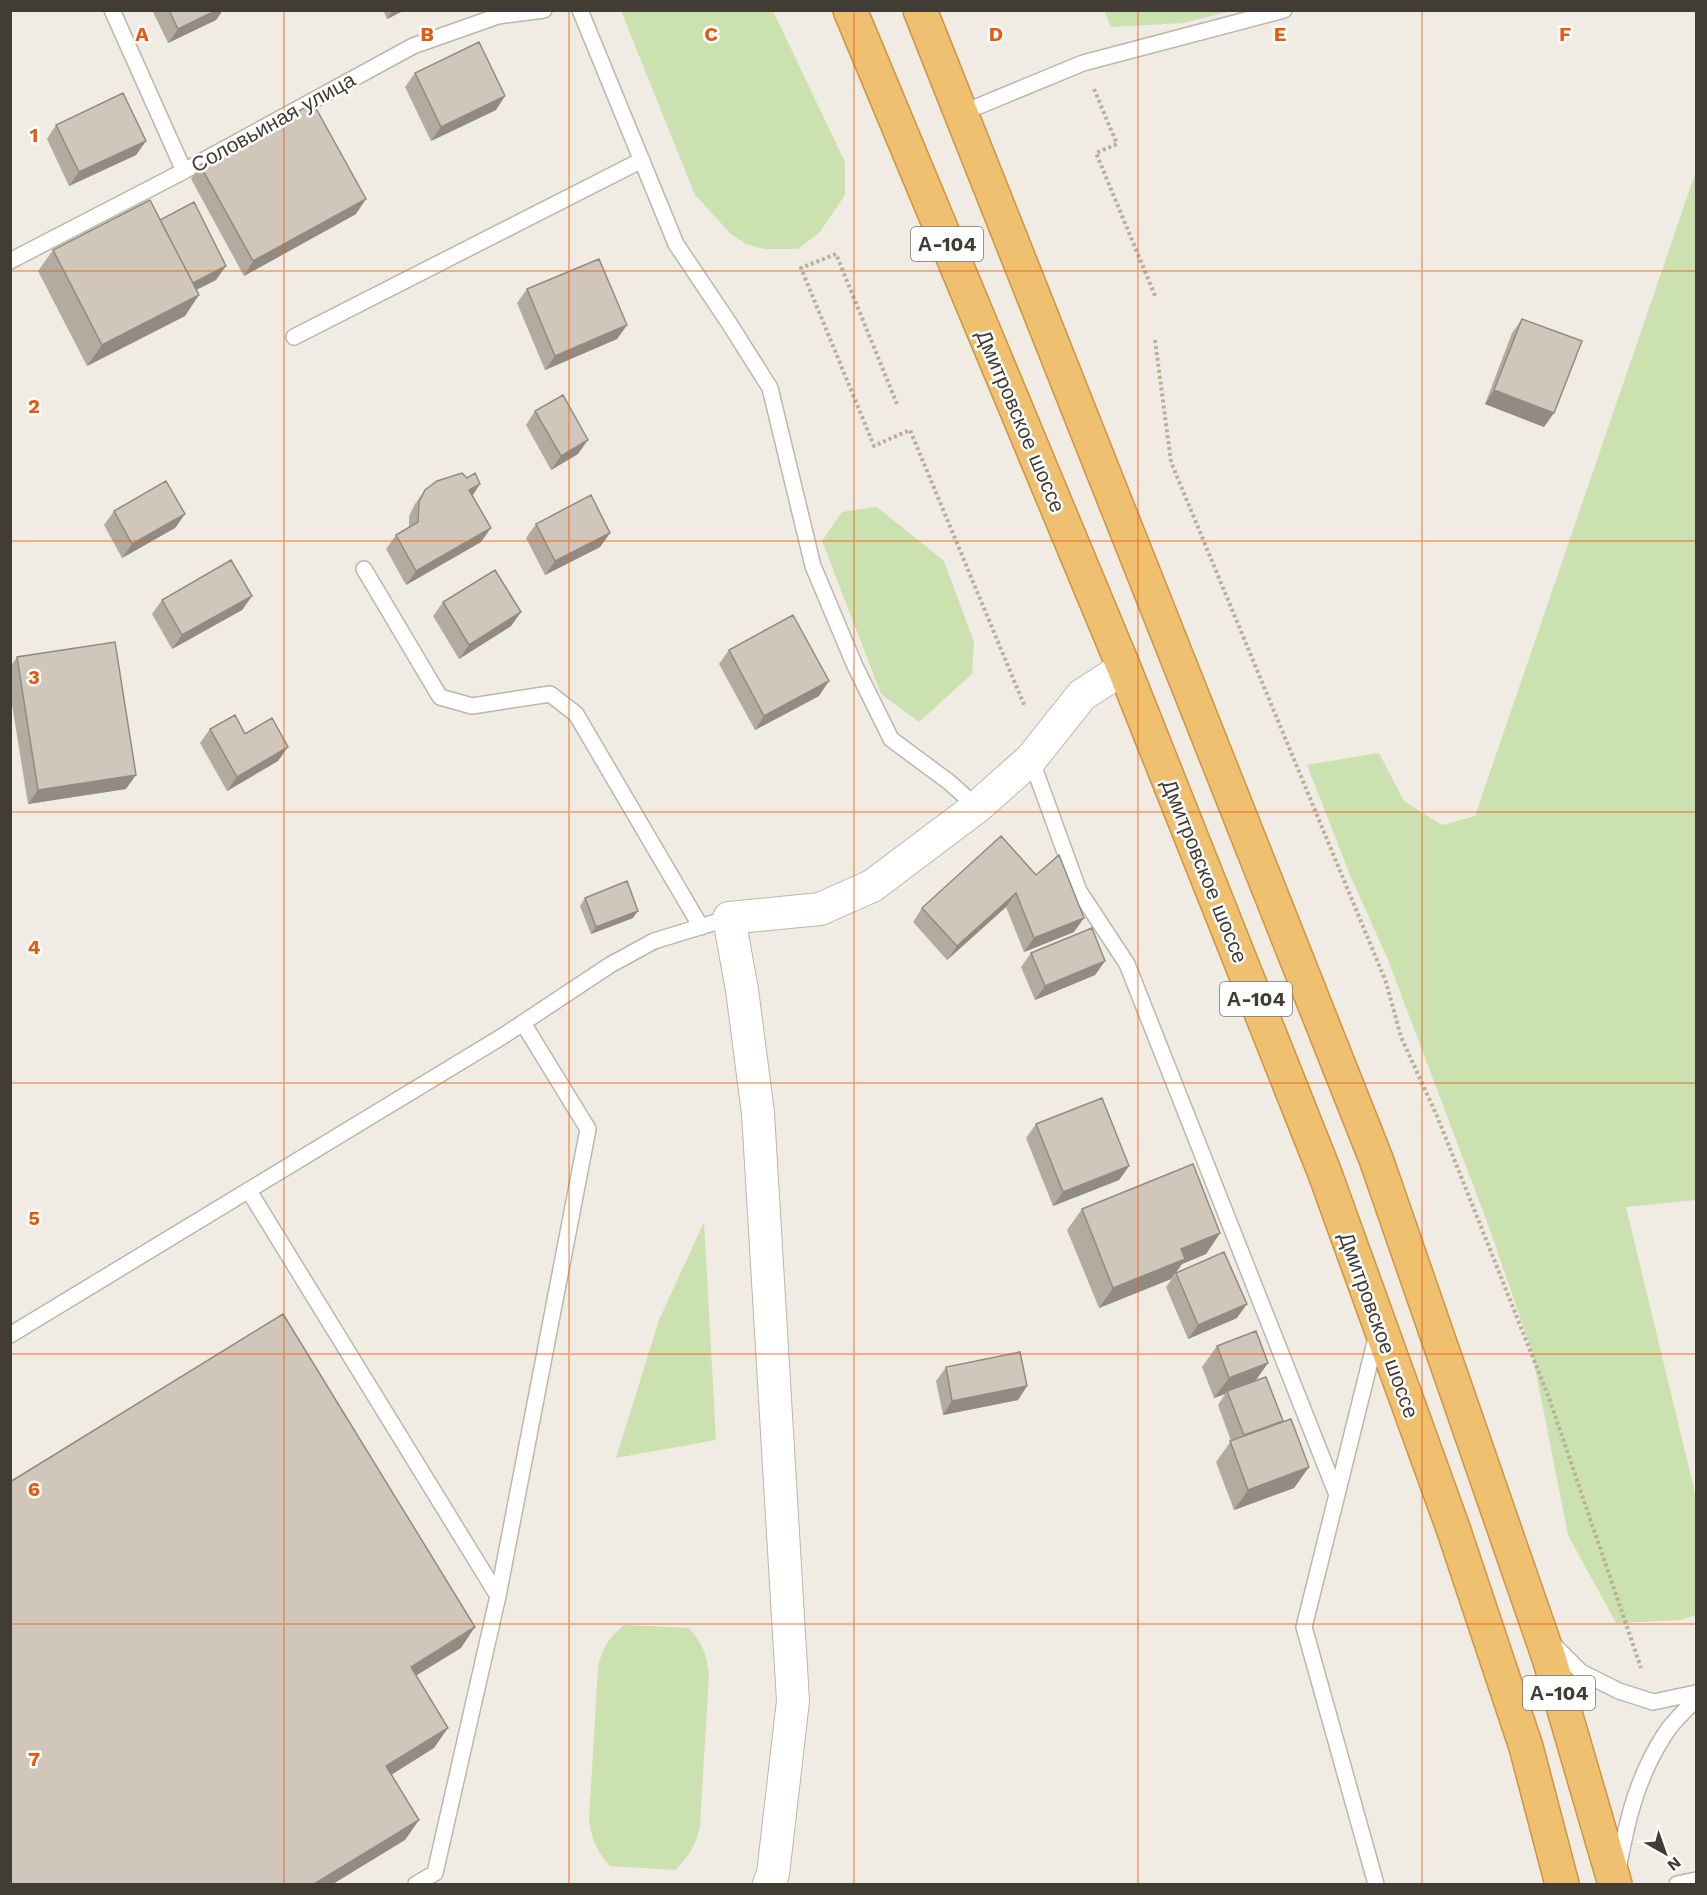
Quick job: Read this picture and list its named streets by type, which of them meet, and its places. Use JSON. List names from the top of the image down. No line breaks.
{"streets":{"highway":["А-104","Дмитровское шоссе"],"lane":["Соловьиная улица"]},"north":"bottom right","grid":{"columns":["A","B","C","D","E","F"],"rows":["1","2","3","4","5","6","7"]}}
